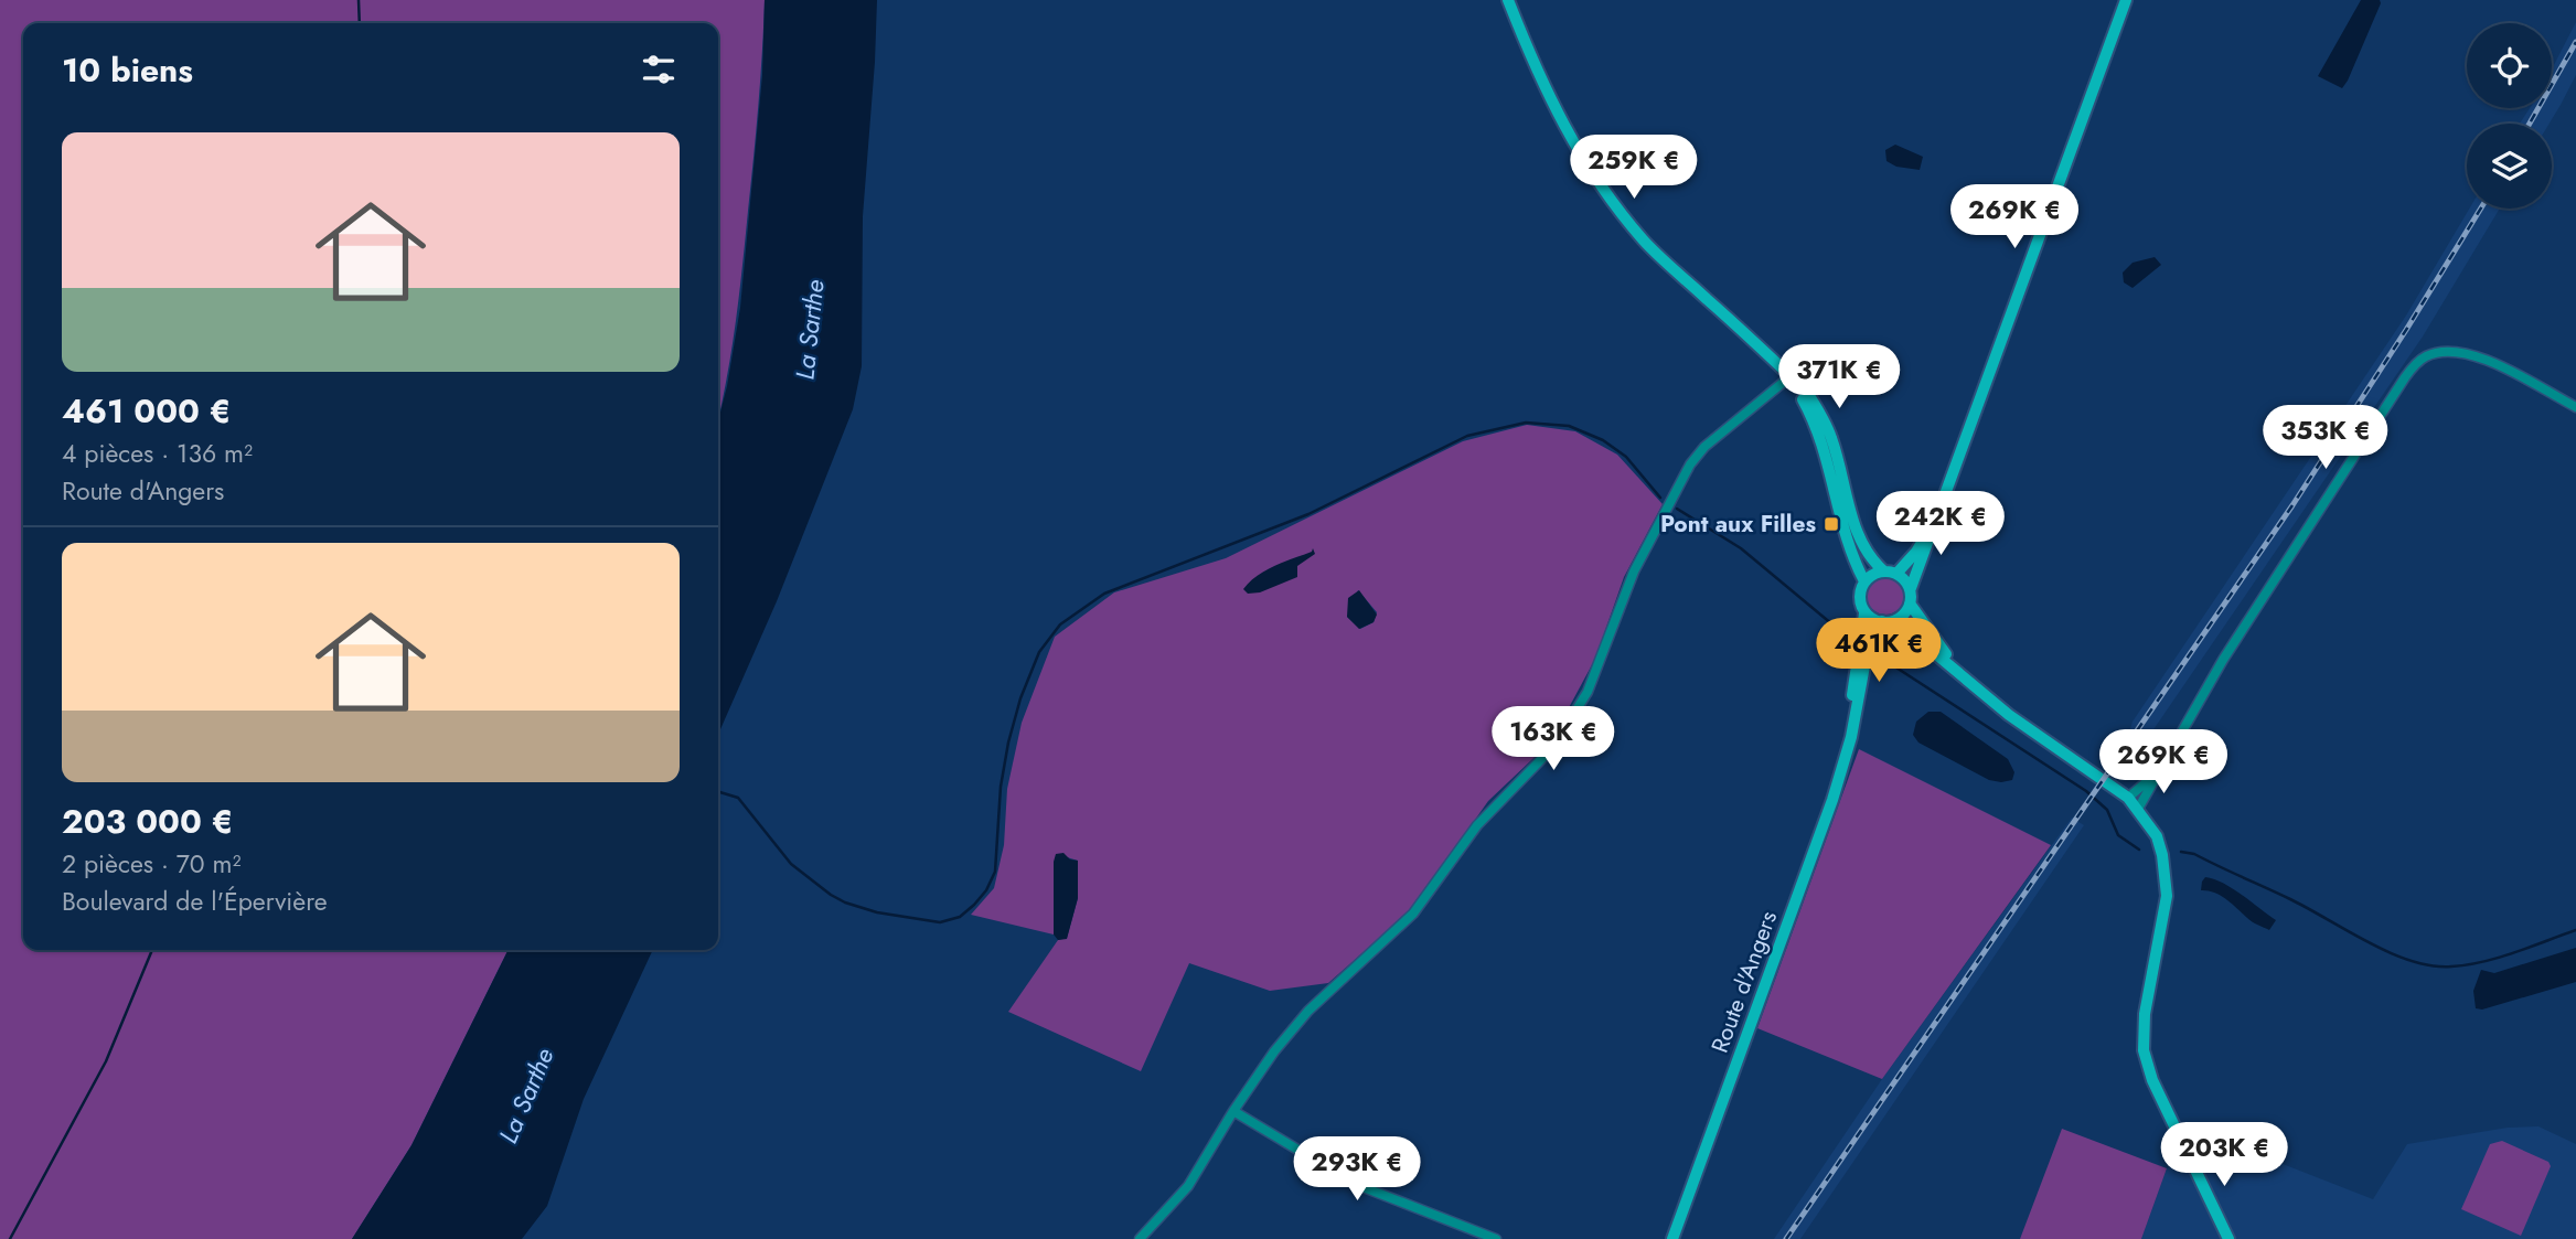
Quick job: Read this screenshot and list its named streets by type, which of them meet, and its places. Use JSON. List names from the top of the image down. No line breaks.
{"streets":{"street":["Route d'Angers"]},"water":["La Sarthe"],"places":{"transit":["Pont aux Filles"]},"page":{"heading":"10 biens","list":[{"name":"461 000 €","note":"4 pièces · 136 m² · Route d'Angers"},{"name":"203 000 €","note":"2 pièces · 70 m² · Boulevard de l'Épervière"}],"price":["259K €","269K €","371K €","353K €","242K €","461K €","163K €","269K €","203K €","293K €"]}}
